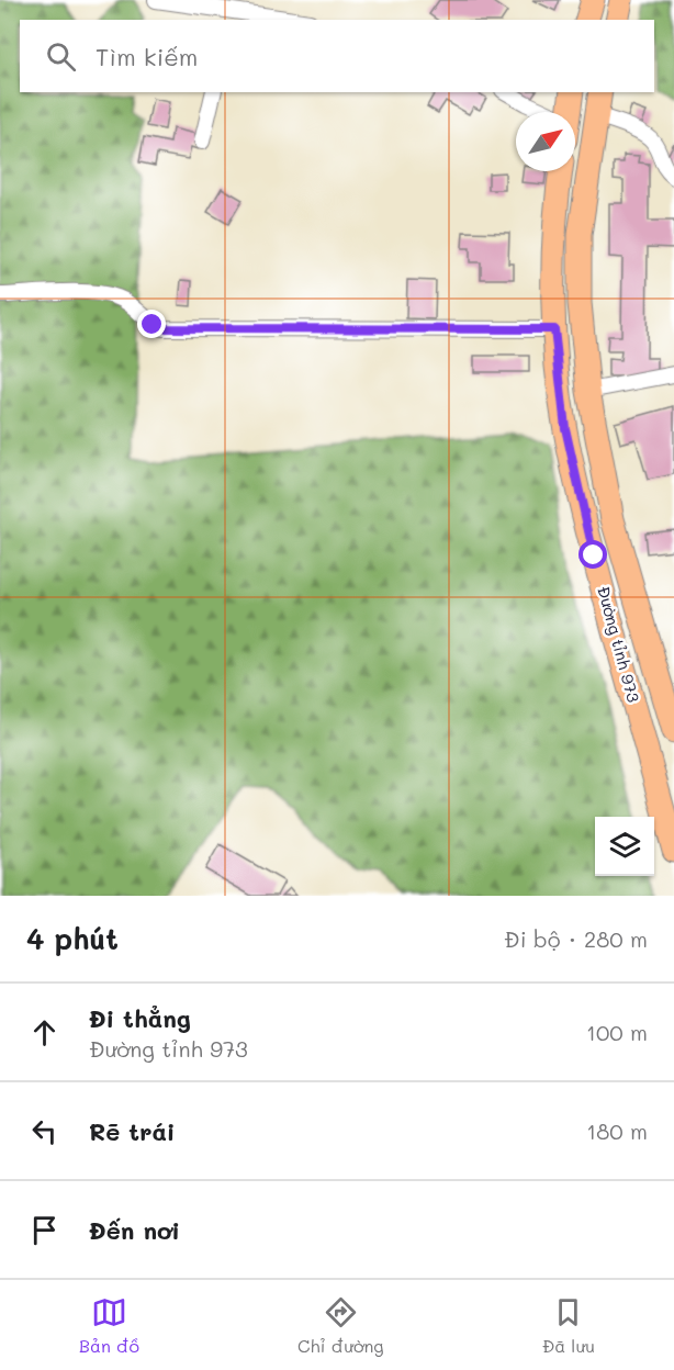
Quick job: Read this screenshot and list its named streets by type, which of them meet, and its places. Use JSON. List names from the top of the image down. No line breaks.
{"streets":{"main road":["Đường tỉnh 973"]},"north":"top right","page":{"search":"Tìm kiếm","heading":["4 phút","Đi bộ · 280 m"],"list":[["Đi thẳng","Đường tỉnh 973","100 m"],["Rẽ trái","180 m"],"Đến nơi"],"nav":["Bản đồ","Chỉ đường","Đã lưu"]}}
